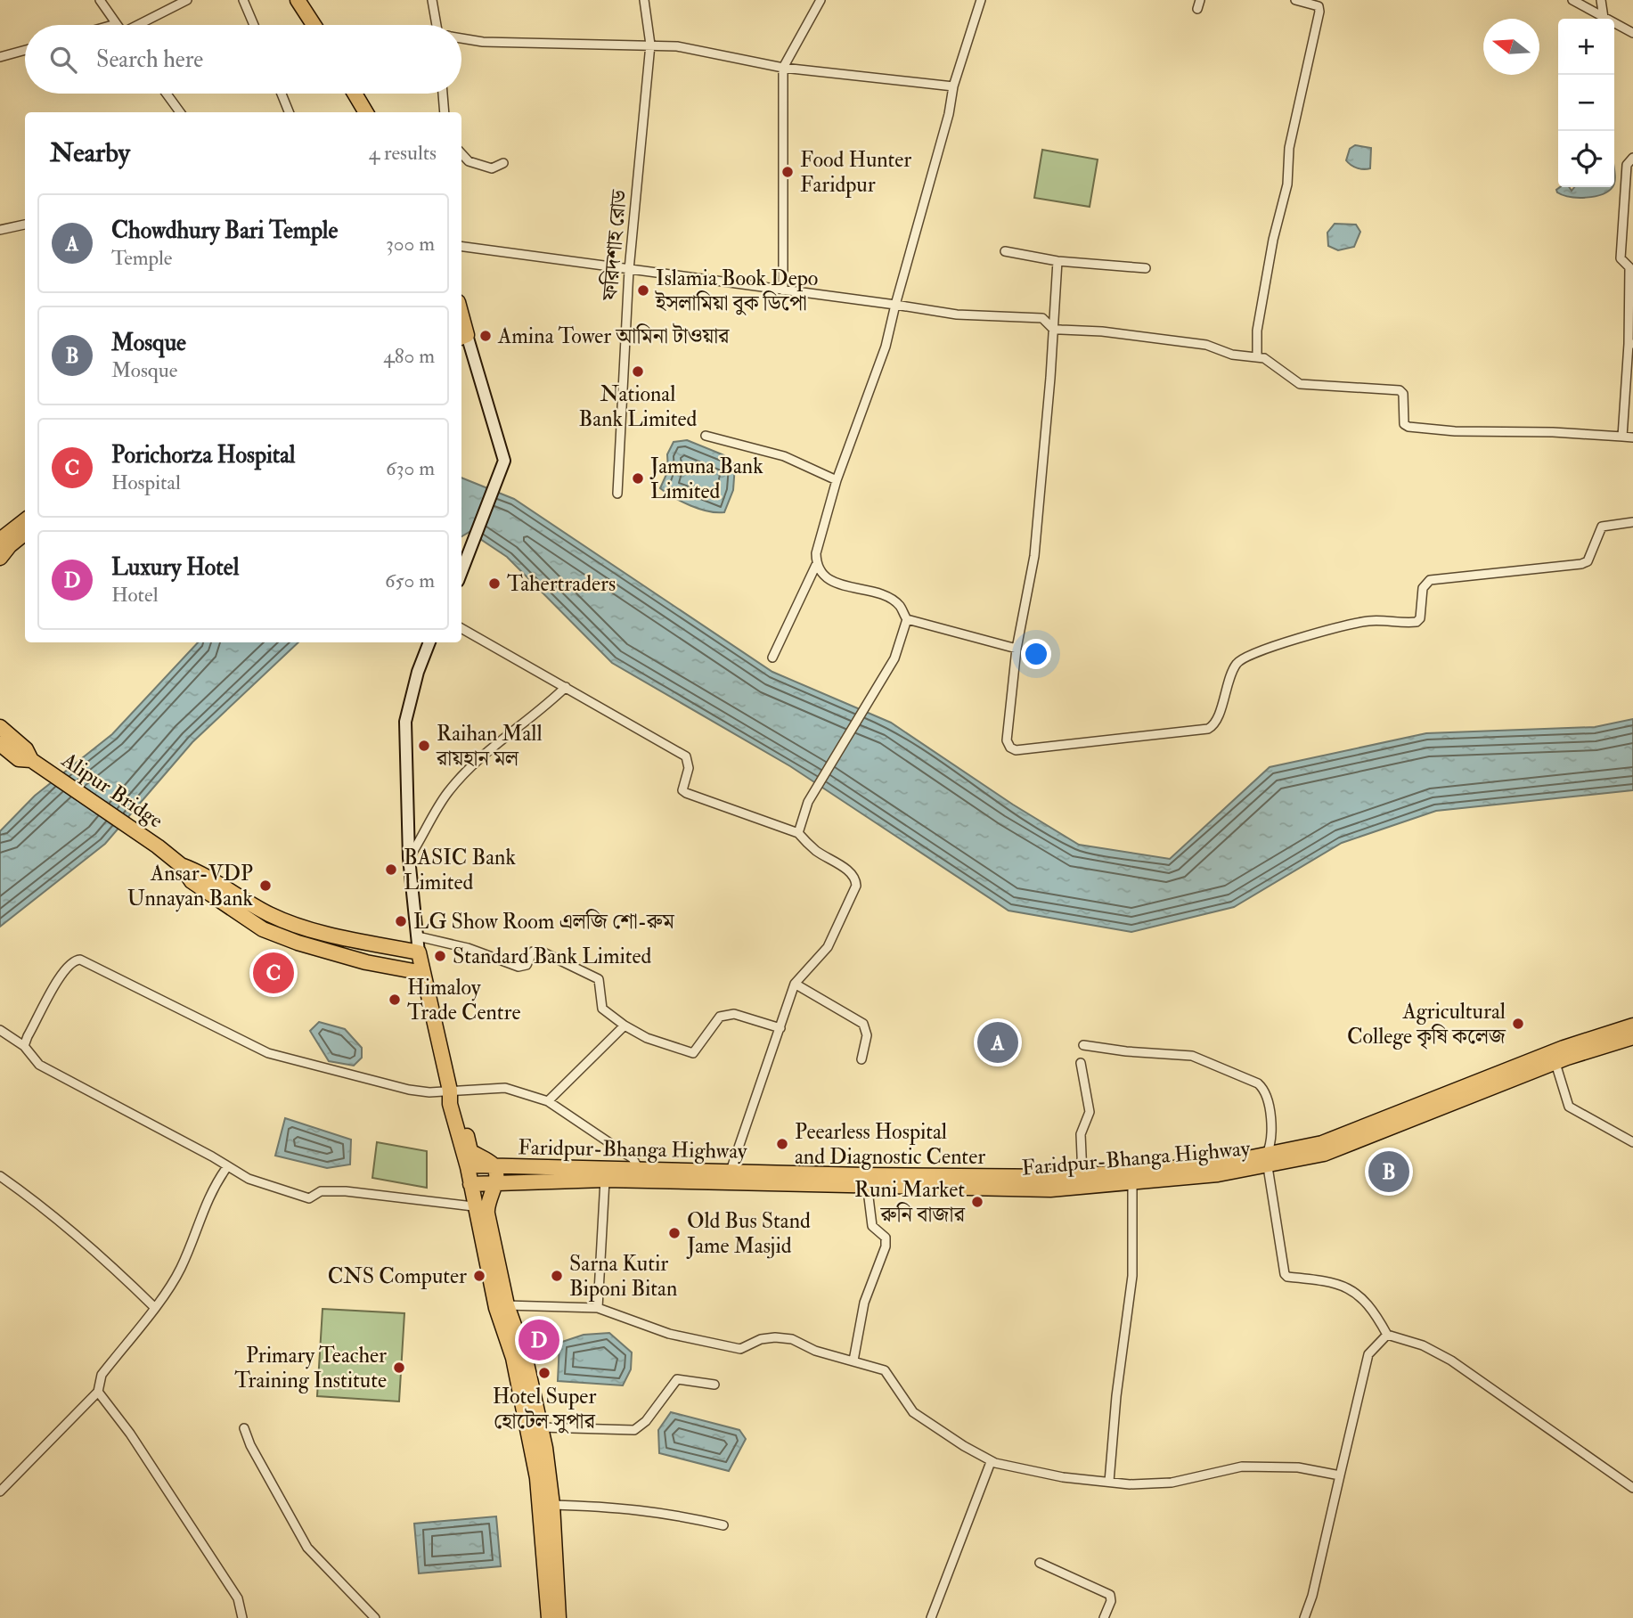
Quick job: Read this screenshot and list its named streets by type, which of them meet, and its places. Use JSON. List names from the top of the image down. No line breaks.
{"streets":{"highway":["Alipur Bridge","Faridpur-Bhanga Highway"],"street":["ফরিদশাহ রোড"]},"places":["Food Hunter Faridpur","Islamia Book Depo ইসলামিয়া বুক ডিপো","Amina Tower আমিনা টাওয়ার","National Bank Limited","Jamuna Bank Limited","Tahertraders","Raihan Mall রায়হান মল","BASIC Bank Limited","Ansar-VDP Unnayan Bank","LG Show Room এলজি শো-রুম","Standard Bank Limited","Himaloy Trade Centre","Agricultural College কৃষি কলেজ","Peearless Hospital and Diagnostic Center","Runi Market রুনি বাজার","Old Bus Stand Jame Masjid","CNS Computer","Sarna Kutir Biponi Bitan","Primary Teacher Training Institute","Hotel Super হোটেল সুপার"],"north":"left","page":{"map_buttons":["+","−"],"search":"Search here","heading":["Nearby","4 results"],"list":[{"mark":"A","name":"Chowdhury Bari Temple","note":"Temple","value":"300 m"},{"mark":"B","name":"Mosque","note":"Mosque","value":"480 m"},{"mark":"C","name":"Porichorza Hospital","note":"Hospital","value":"630 m"},{"mark":"D","name":"Luxury Hotel","note":"Hotel","value":"650 m"}],"pins":["C","A","B","D"]}}
